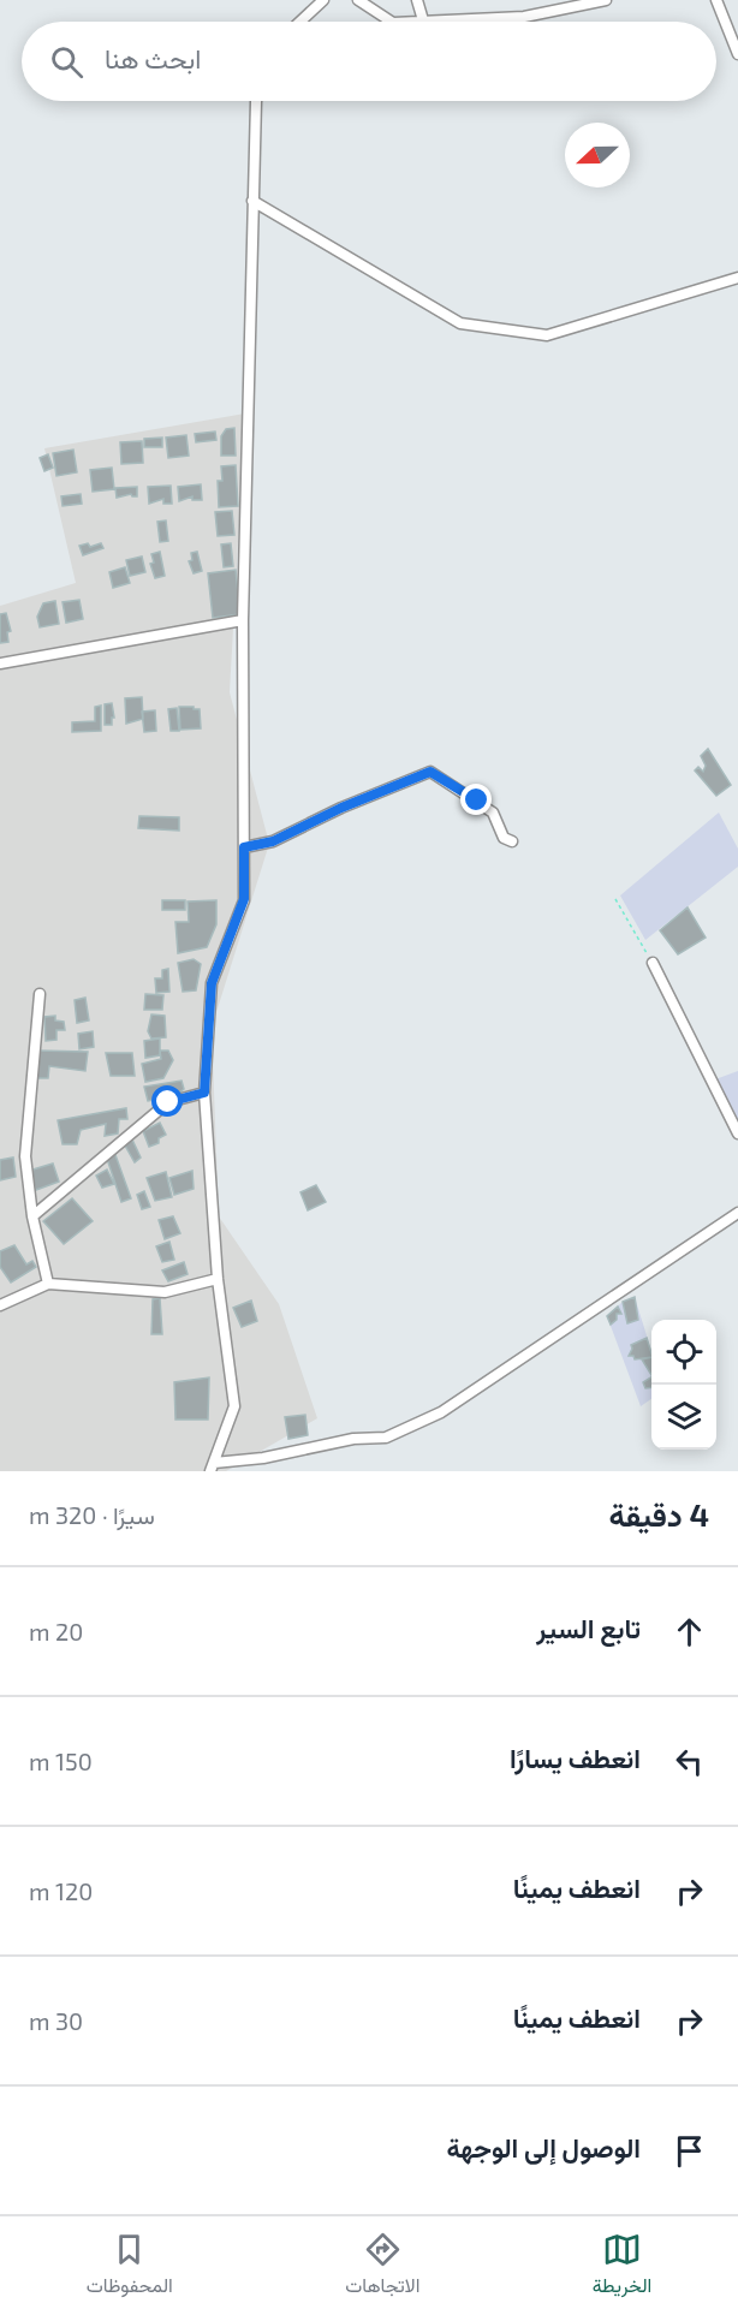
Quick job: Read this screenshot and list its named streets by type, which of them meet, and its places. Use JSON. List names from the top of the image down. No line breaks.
{"north":"left","page":{"search":"ابحث هنا","heading":["4 دقيقة","سيرًا · 320 m"],"list":[["تابع السير","20 m"],["انعطف يسارًا","150 m"],["انعطف يمينًا","120 m"],["انعطف يمينًا","30 m"],"الوصول إلى الوجهة"],"nav":["الخريطة","الاتجاهات","المحفوظات"]}}
